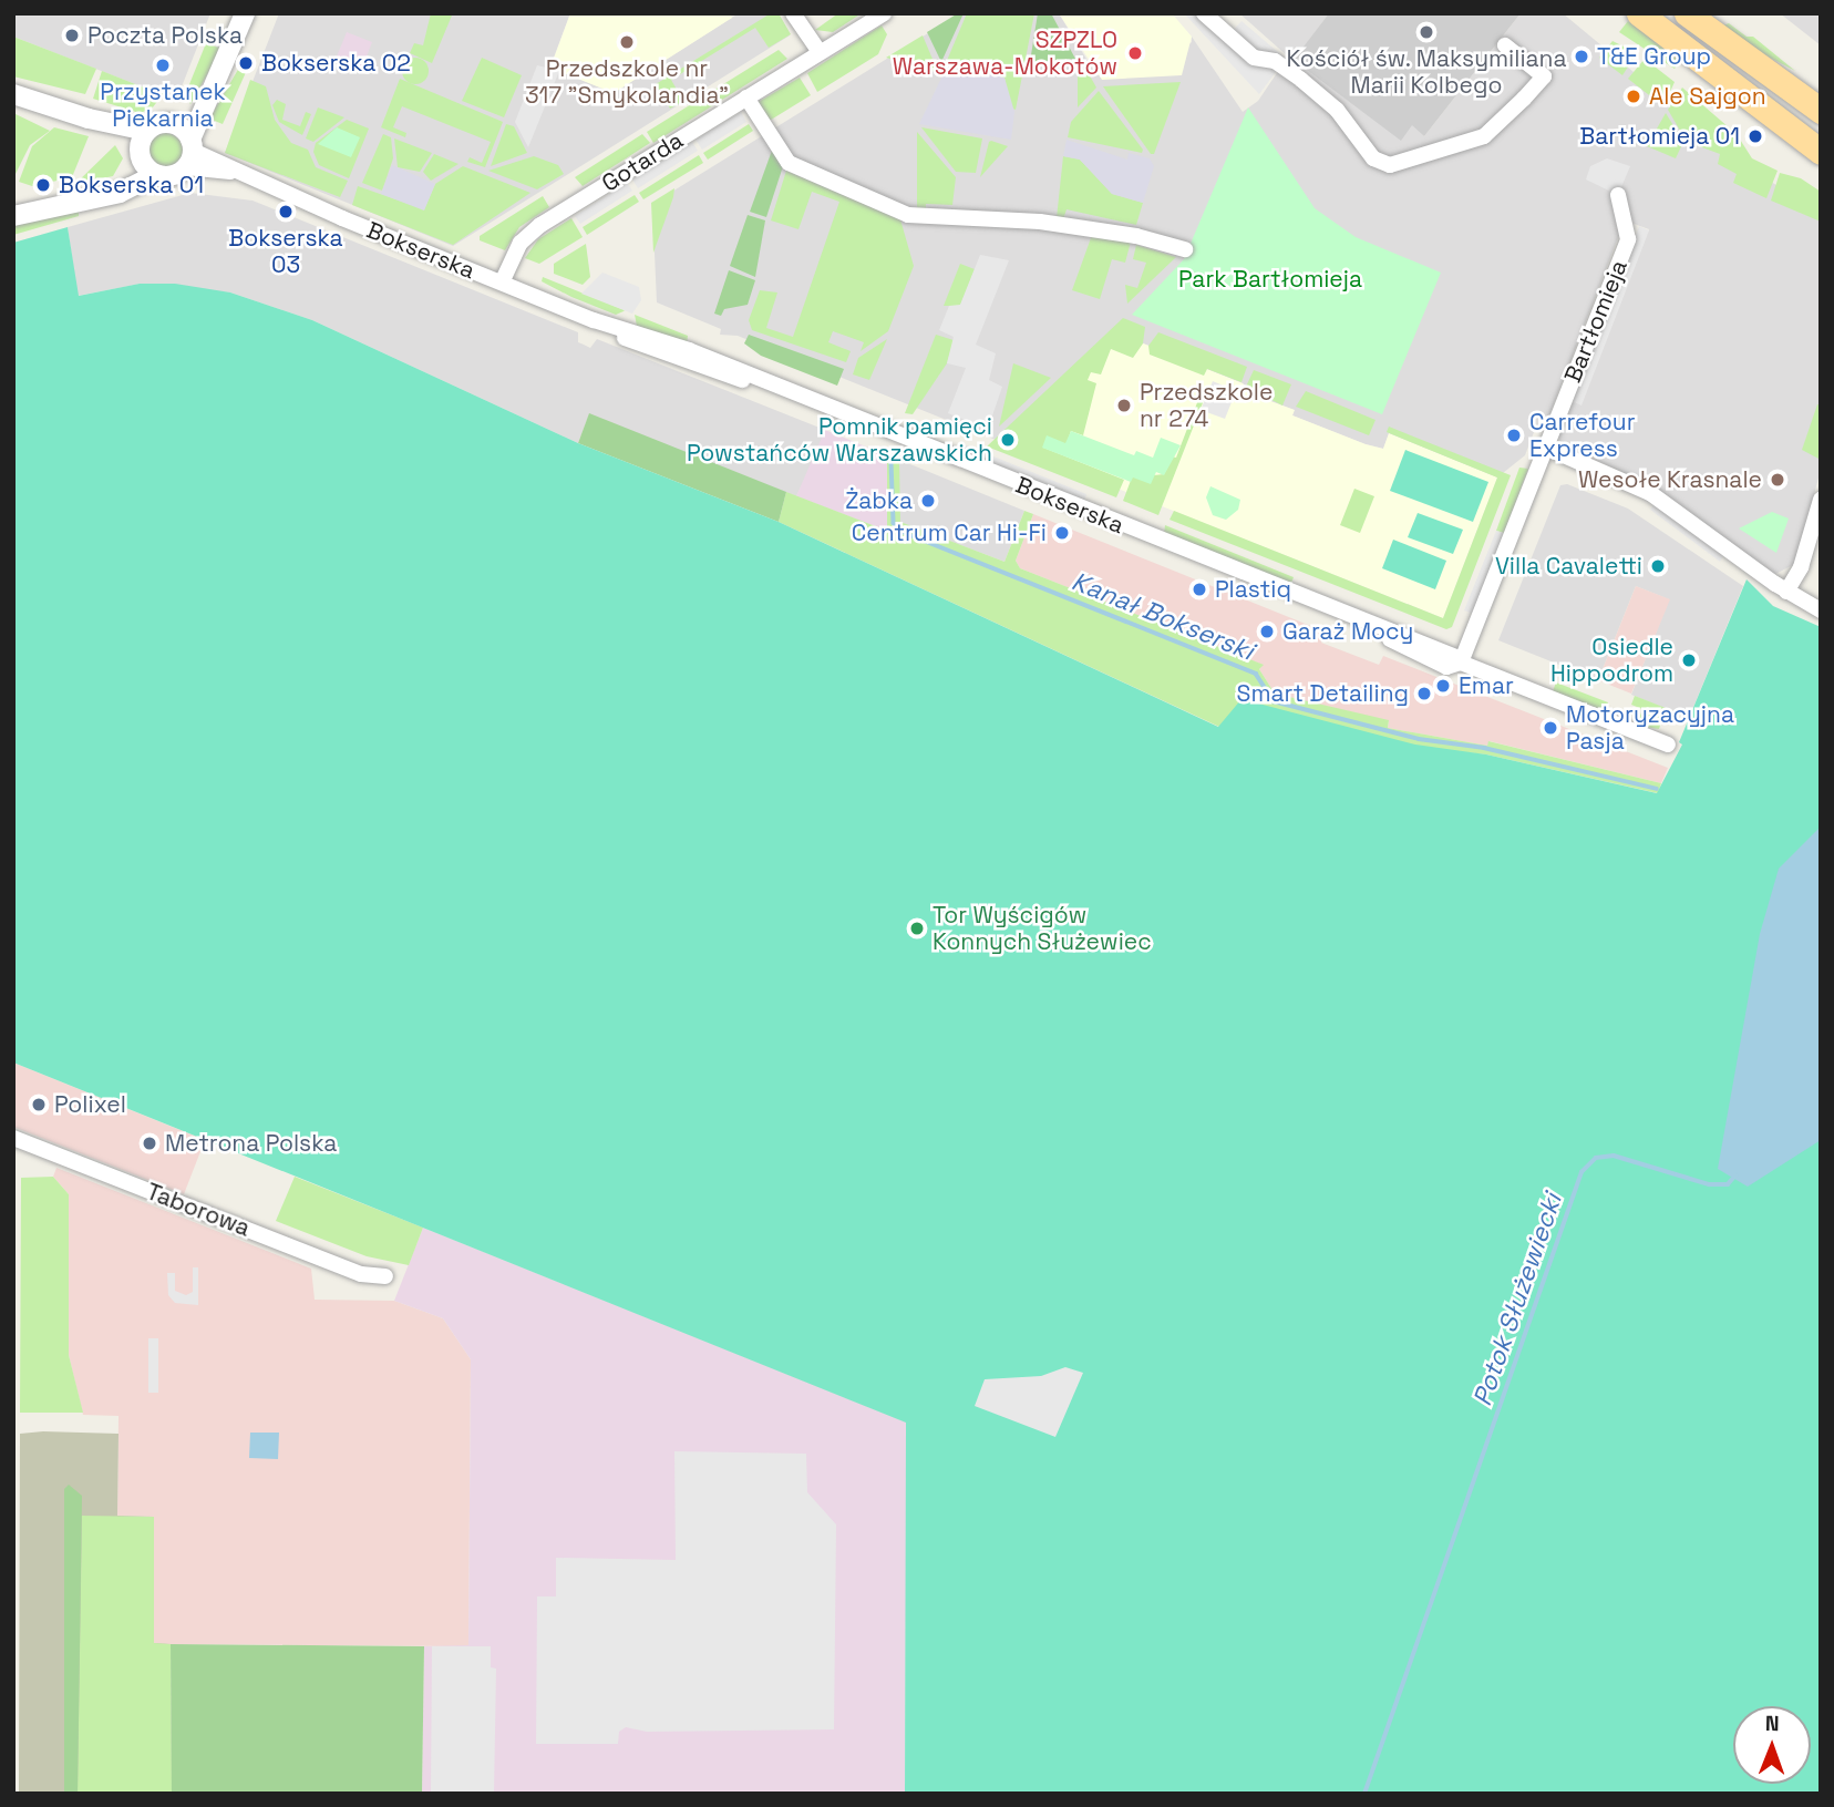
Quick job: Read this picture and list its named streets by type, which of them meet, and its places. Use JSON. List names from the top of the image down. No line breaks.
{"streets":{"street":["Gotarda","Bokserska","Bartłomieja","Taborowa"]},"crossings":[["Gotarda","Bokserska"],["Bokserska","Bartłomieja"]],"water":["Kanał Bokserski","Potok Służewiecki"],"parks":["Park Bartłomieja"],"places":["Kościół św. Maksymiliana Marii Kolbego","Poczta Polska","Przedszkole nr 317 \"Smykolandia\"","SZPZLO Warszawa-Mokotów","T&E Group","Bokserska 02","Przystanek Piekarnia","Ale Sajgon","Bartłomieja 01","Bokserska 01","Bokserska 03","Przedszkole nr 274","Carrefour Express","Pomnik pamięci Powstańców Warszawskich","Wesołe Krasnale","Żabka","Centrum Car Hi-Fi","Villa Cavaletti","Plastiq","Garaż Mocy","Osiedle Hippodrom","Emar","Smart Detailing","Motoryzacyjna Pasja","Tor Wyścigów Konnych Służewiec","Polixel","Metrona Polska"],"north":"top"}
